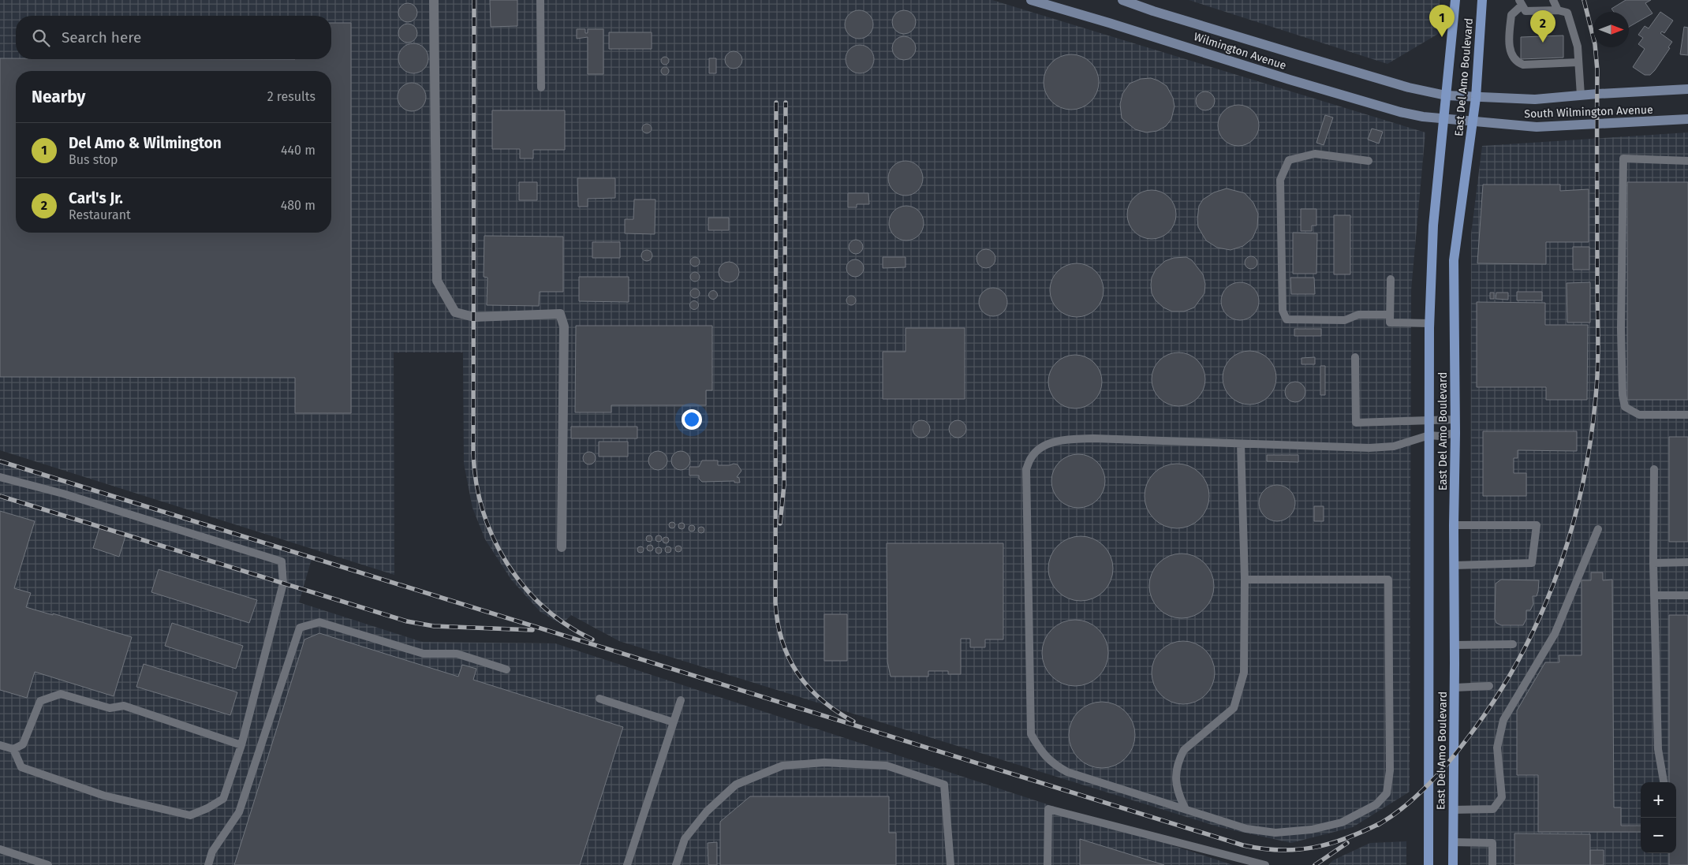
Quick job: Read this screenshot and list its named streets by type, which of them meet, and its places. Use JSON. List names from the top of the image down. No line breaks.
{"streets":{"main road":["Wilmington Avenue","East Del Amo Boulevard","South Wilmington Avenue"]},"crossings":[["Wilmington Avenue","East Del Amo Boulevard"],["Wilmington Avenue","South Wilmington Avenue"],["East Del Amo Boulevard","South Wilmington Avenue"]],"north":"right","page":{"pins":["1","2"],"search":"Search here","heading":["Nearby","2 results"],"list":[{"mark":"1","name":"Del Amo & Wilmington","note":"Bus stop","value":"440 m"},{"mark":"2","name":"Carl's Jr.","note":"Restaurant","value":"480 m"}],"map_buttons":["+","−"]}}
